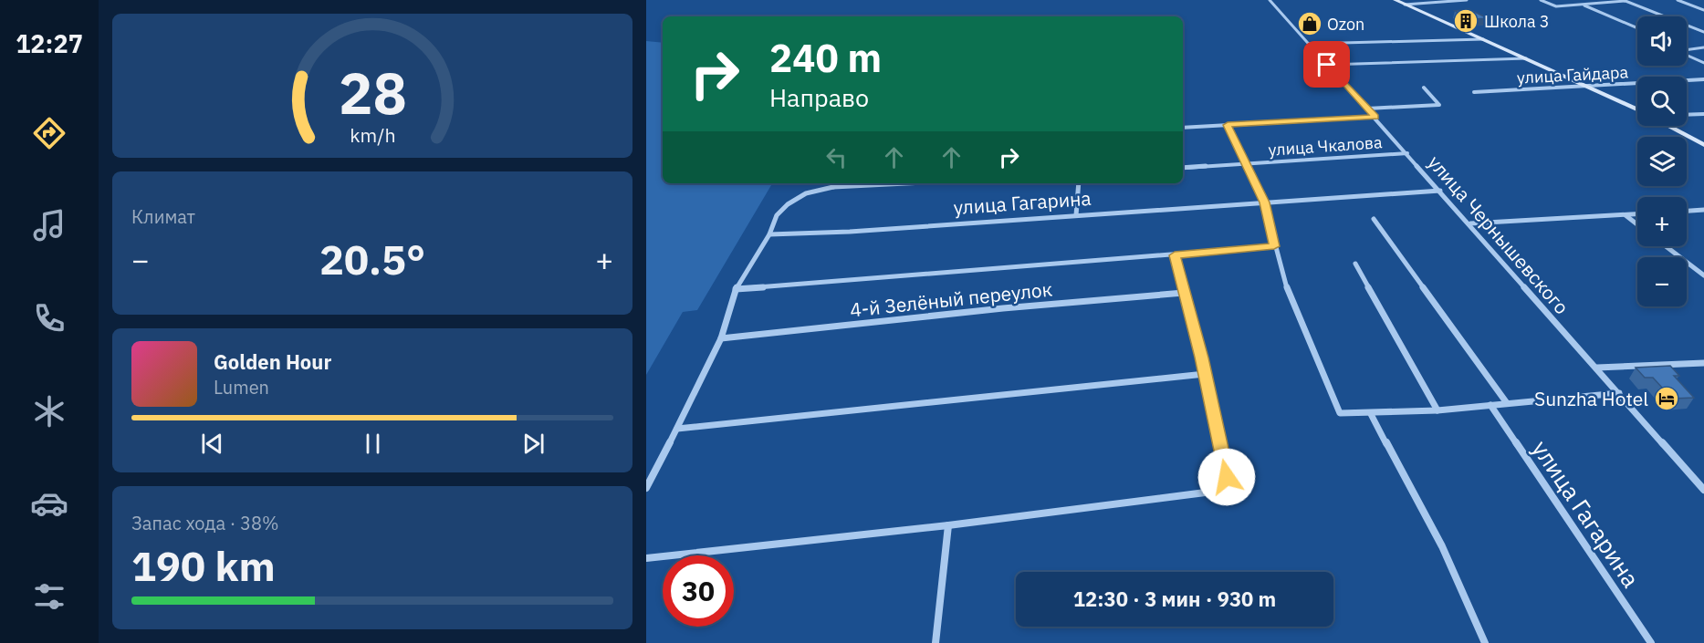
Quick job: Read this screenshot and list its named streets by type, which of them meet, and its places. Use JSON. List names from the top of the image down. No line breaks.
{"streets":{"street":["улица Гайдара","улица Чкалова","улица Гагарина","улица Чернышевского","4-й Зелёный переулок"]},"crossings":[["улица Чкалова","улица Чернышевского"],["улица Гагарина","улица Чернышевского"]],"places":{"building":["Школа 3"],"shop":["Ozon"],"hotel":["Sunzha Hotel"]},"page":{"tabs":"12:27","map_buttons":["+","−"],"turn":["240 m","Направо"],"tile":["Климат",["Запас хода · 38%","190 km"]],"heat":["−","20.5°","+"],"song":["Golden Hour","Lumen"],"limit":"30","trip":"12:30 · 3 мин · 930 m","gauge":["28","km/h"]}}
